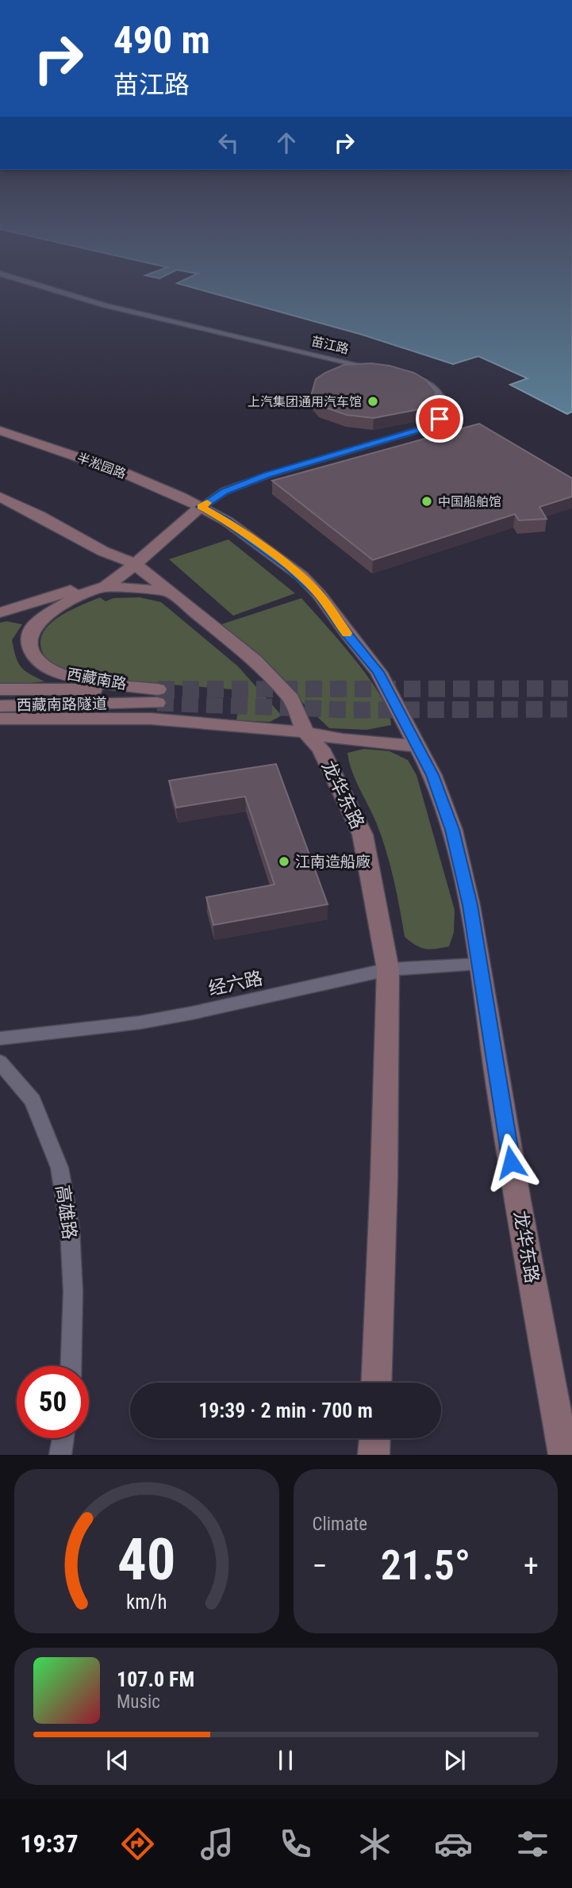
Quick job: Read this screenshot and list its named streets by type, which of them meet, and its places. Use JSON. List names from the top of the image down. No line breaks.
{"streets":{"main road":["半淞园路","西藏南路","西藏南路隧道","龙华东路"],"street":["苗江路","经六路","高雄路"]},"crossings":[["半淞园路","西藏南路"],["半淞园路","龙华东路"],["西藏南路","西藏南路隧道"],["西藏南路","龙华东路"],["龙华东路","经六路"]],"places":["上汽集团通用汽车馆","中国船舶馆","江南造船廠"],"page":{"turn":["490 m","苗江路"],"limit":"50","trip":"19:39 · 2 min · 700 m","tile":"Climate","heat":["−","21.5°","+"],"song":["107.0 FM","Music"],"tabs":"19:37","gauge":["40","km/h"]}}
